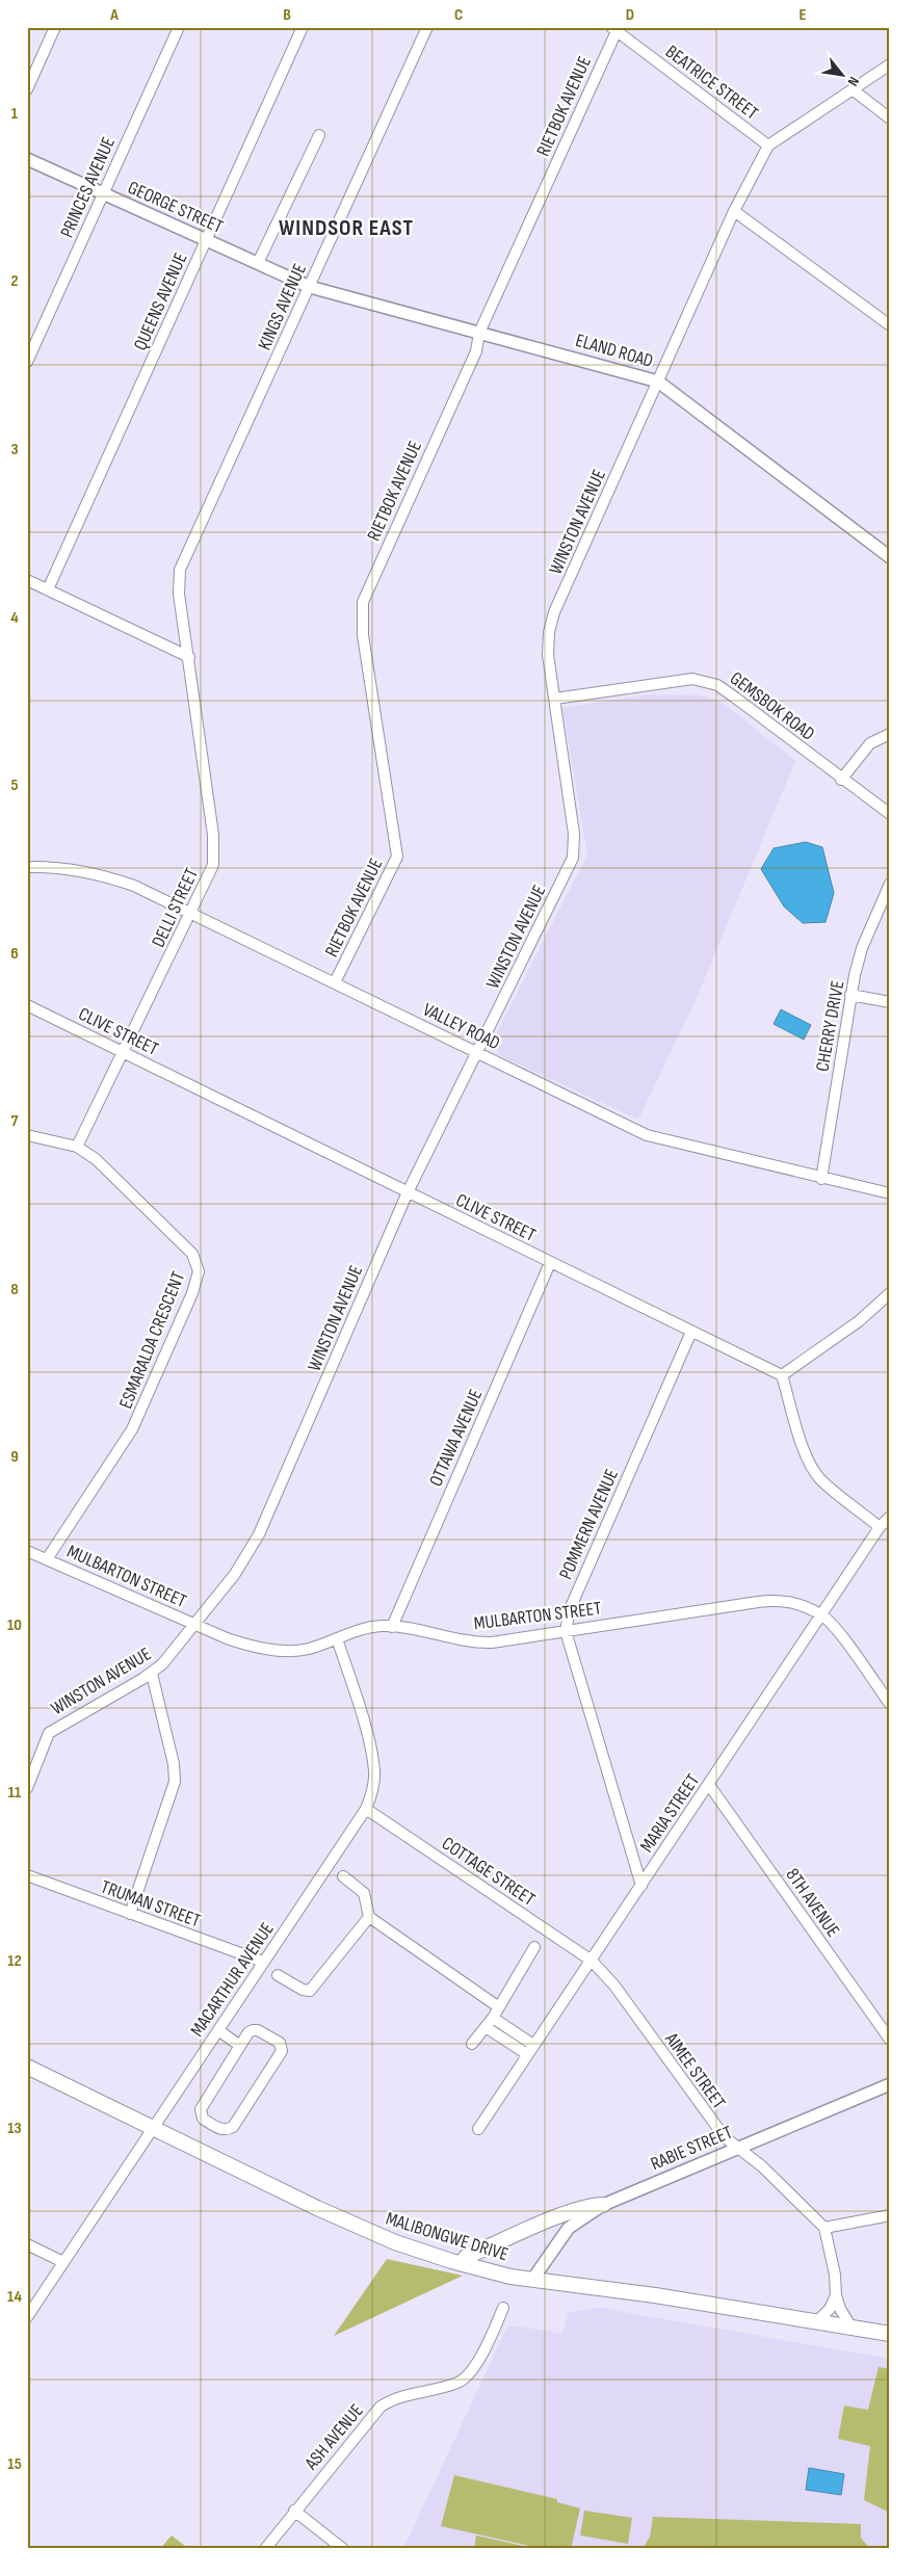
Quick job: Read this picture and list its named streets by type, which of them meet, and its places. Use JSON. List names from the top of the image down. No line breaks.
{"streets":{"main road":["MALIBONGWE DRIVE"],"street":["BEATRICE STREET","RIETBOK AVENUE","PRINCES AVENUE","GEORGE STREET","QUEENS AVENUE","KINGS AVENUE","ELAND ROAD","WINSTON AVENUE","GEMSBOK ROAD","DELLI STREET","VALLEY ROAD","CHERRY DRIVE","CLIVE STREET","ESMARALDA CRESCENT","OTTAWA AVENUE","POMMERN AVENUE","MULBARTON STREET","MARIA STREET","COTTAGE STREET","8TH AVENUE","TRUMAN STREET","MACARTHUR AVENUE","AIMEE STREET","RABIE STREET","ASH AVENUE"]},"crossings":[["BEATRICE STREET","RIETBOK AVENUE"],["BEATRICE STREET","WINSTON AVENUE"],["RIETBOK AVENUE","ELAND ROAD"],["RIETBOK AVENUE","VALLEY ROAD"],["PRINCES AVENUE","GEORGE STREET"],["GEORGE STREET","QUEENS AVENUE"],["GEORGE STREET","KINGS AVENUE"],["GEORGE STREET","ELAND ROAD"],["KINGS AVENUE","ELAND ROAD"],["KINGS AVENUE","DELLI STREET"],["ELAND ROAD","WINSTON AVENUE"],["WINSTON AVENUE","GEMSBOK ROAD"],["WINSTON AVENUE","VALLEY ROAD"],["WINSTON AVENUE","CLIVE STREET"],["WINSTON AVENUE","MULBARTON STREET"],["DELLI STREET","VALLEY ROAD"],["DELLI STREET","CLIVE STREET"],["DELLI STREET","ESMARALDA CRESCENT"],["VALLEY ROAD","CHERRY DRIVE"],["CLIVE STREET","OTTAWA AVENUE"],["CLIVE STREET","POMMERN AVENUE"],["ESMARALDA CRESCENT","MULBARTON STREET"],["OTTAWA AVENUE","MULBARTON STREET"],["POMMERN AVENUE","MULBARTON STREET"],["POMMERN AVENUE","MARIA STREET"],["MULBARTON STREET","MARIA STREET"],["MULBARTON STREET","MACARTHUR AVENUE"],["MARIA STREET","COTTAGE STREET"],["MARIA STREET","8TH AVENUE"],["MARIA STREET","AIMEE STREET"],["COTTAGE STREET","MACARTHUR AVENUE"],["COTTAGE STREET","AIMEE STREET"],["TRUMAN STREET","MACARTHUR AVENUE"],["MACARTHUR AVENUE","MALIBONGWE DRIVE"],["AIMEE STREET","RABIE STREET"],["RABIE STREET","MALIBONGWE DRIVE"]],"districts":["WINDSOR EAST"],"north":"bottom right","grid":{"columns":["A","B","C","D","E"],"rows":["1","2","3","4","5","6","7","8","9","10","11","12","13","14","15"]}}
